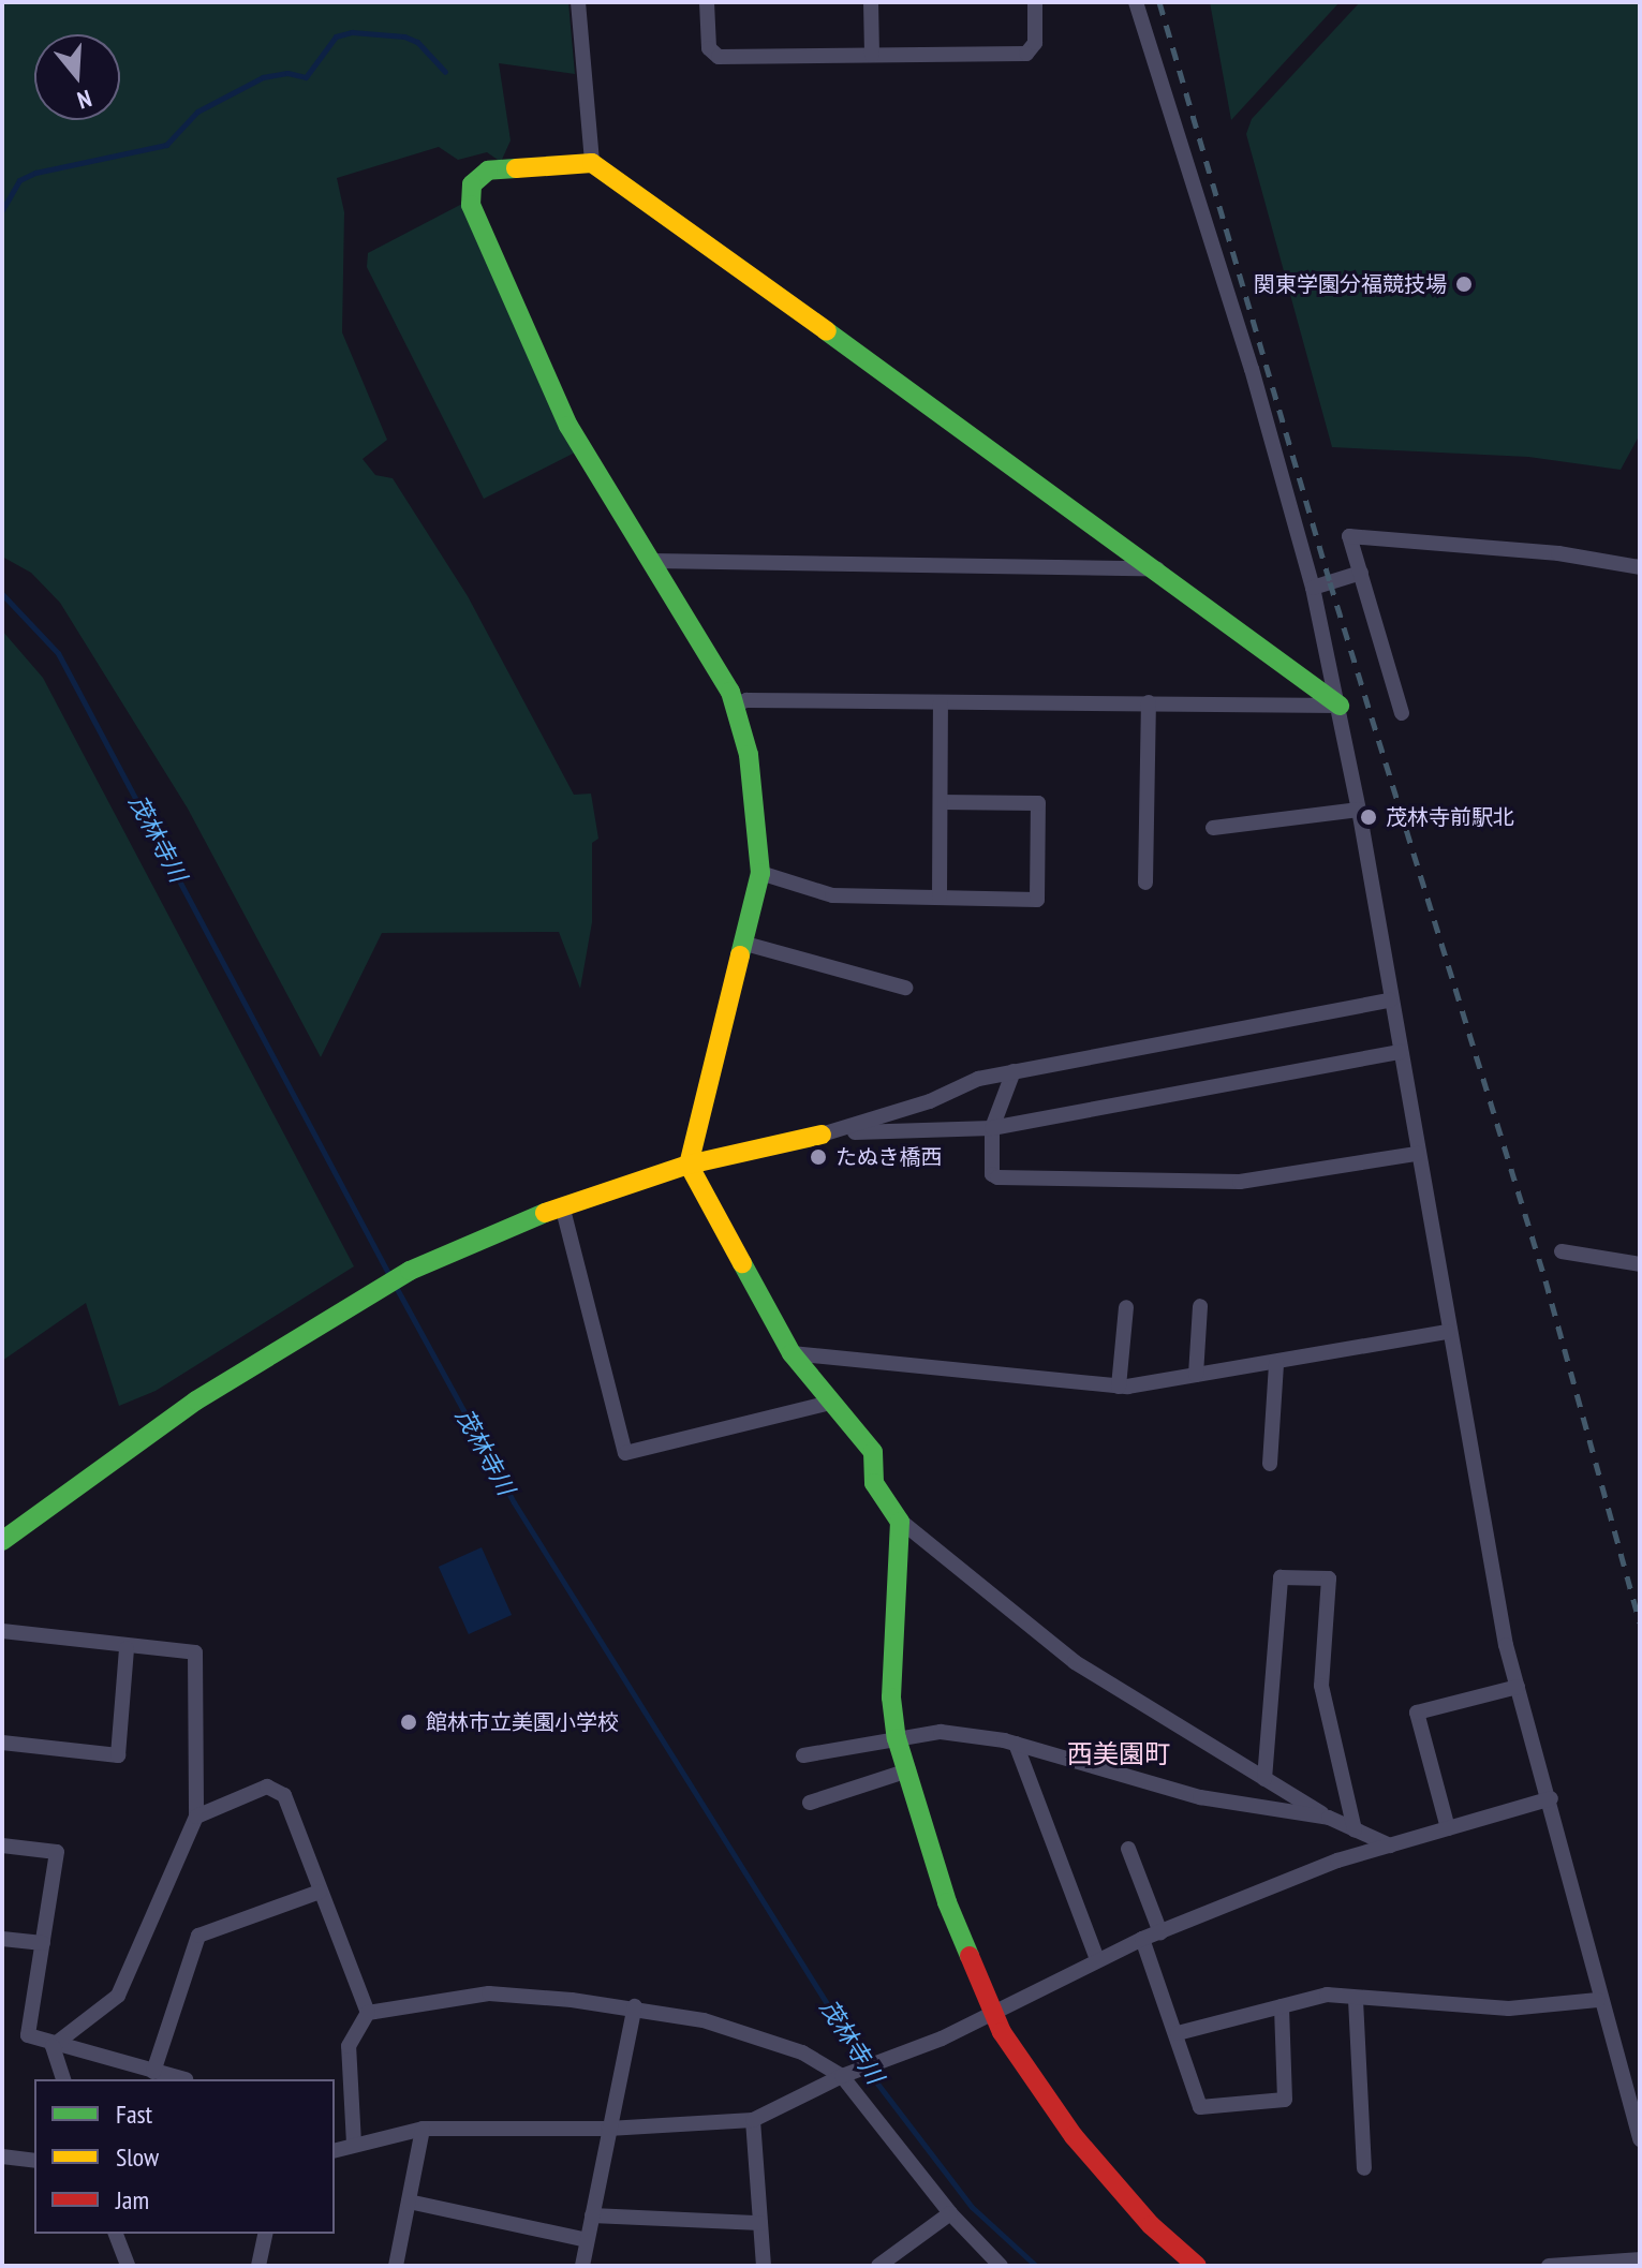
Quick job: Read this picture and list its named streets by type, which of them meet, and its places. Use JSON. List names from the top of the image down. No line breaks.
{"districts":["西美園町"],"water":["茂林寺川"],"places":["関東学園分福競技場","茂林寺前駅北","たぬき橋西","館林市立美園小学校"],"legend":["Fast","Slow","Jam"],"north":"bottom"}
